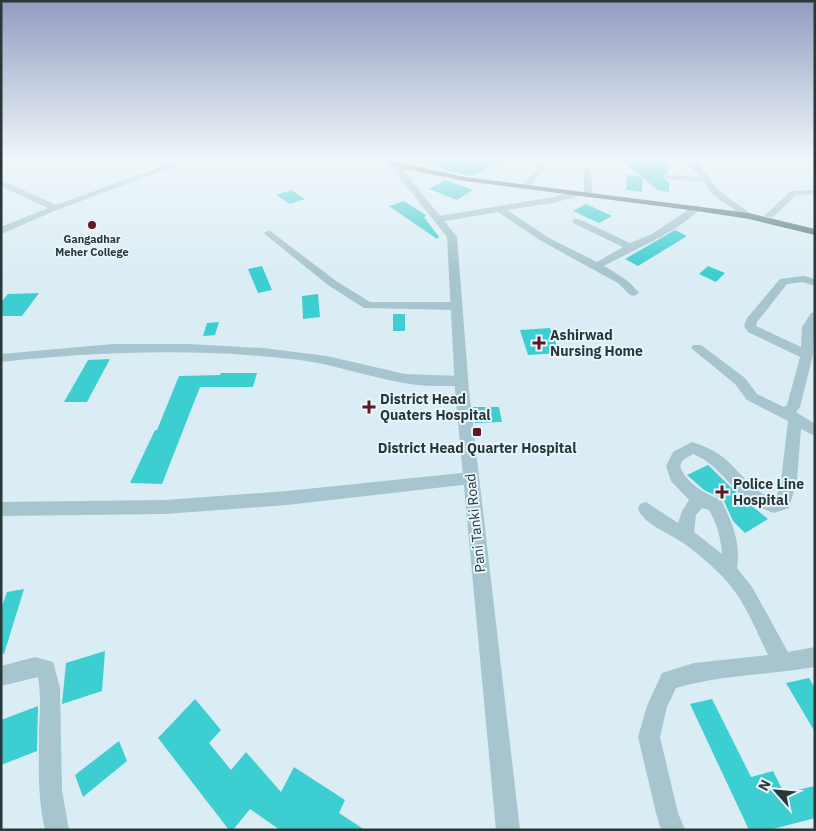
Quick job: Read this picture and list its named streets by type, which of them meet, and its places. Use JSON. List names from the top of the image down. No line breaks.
{"streets":{"street":["Pani Tanki Road"]},"places":{"other":["Gangadhar Meher College"],"health":["Ashirwad Nursing Home","District Head Quaters Hospital","Police Line Hospital"],"transit":["District Head Quarter Hospital"]},"north":"top left"}
